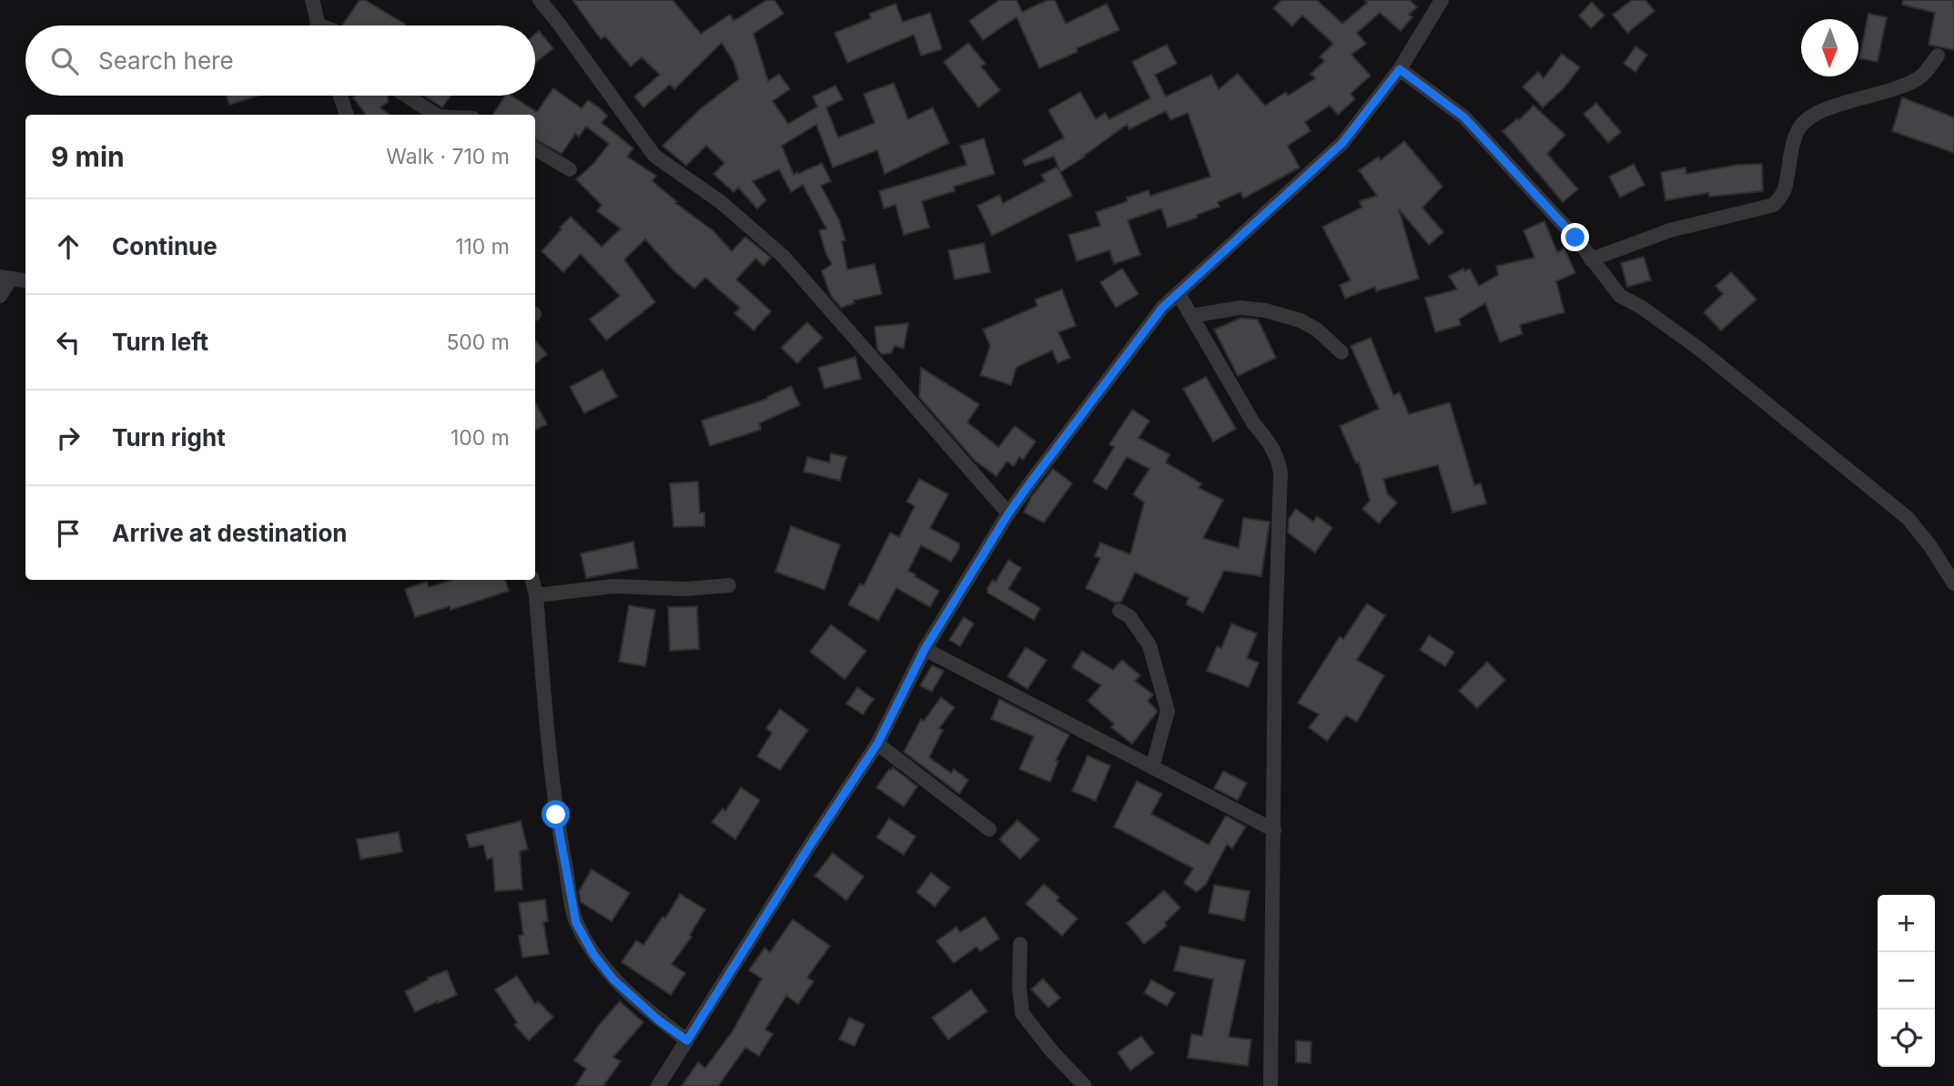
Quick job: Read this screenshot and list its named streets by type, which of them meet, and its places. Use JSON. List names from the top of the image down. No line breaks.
{"north":"bottom","page":{"search":"Search here","heading":["9 min","Walk · 710 m"],"list":[["Continue","110 m"],["Turn left","500 m"],["Turn right","100 m"],"Arrive at destination"],"map_buttons":["+","−"]}}
